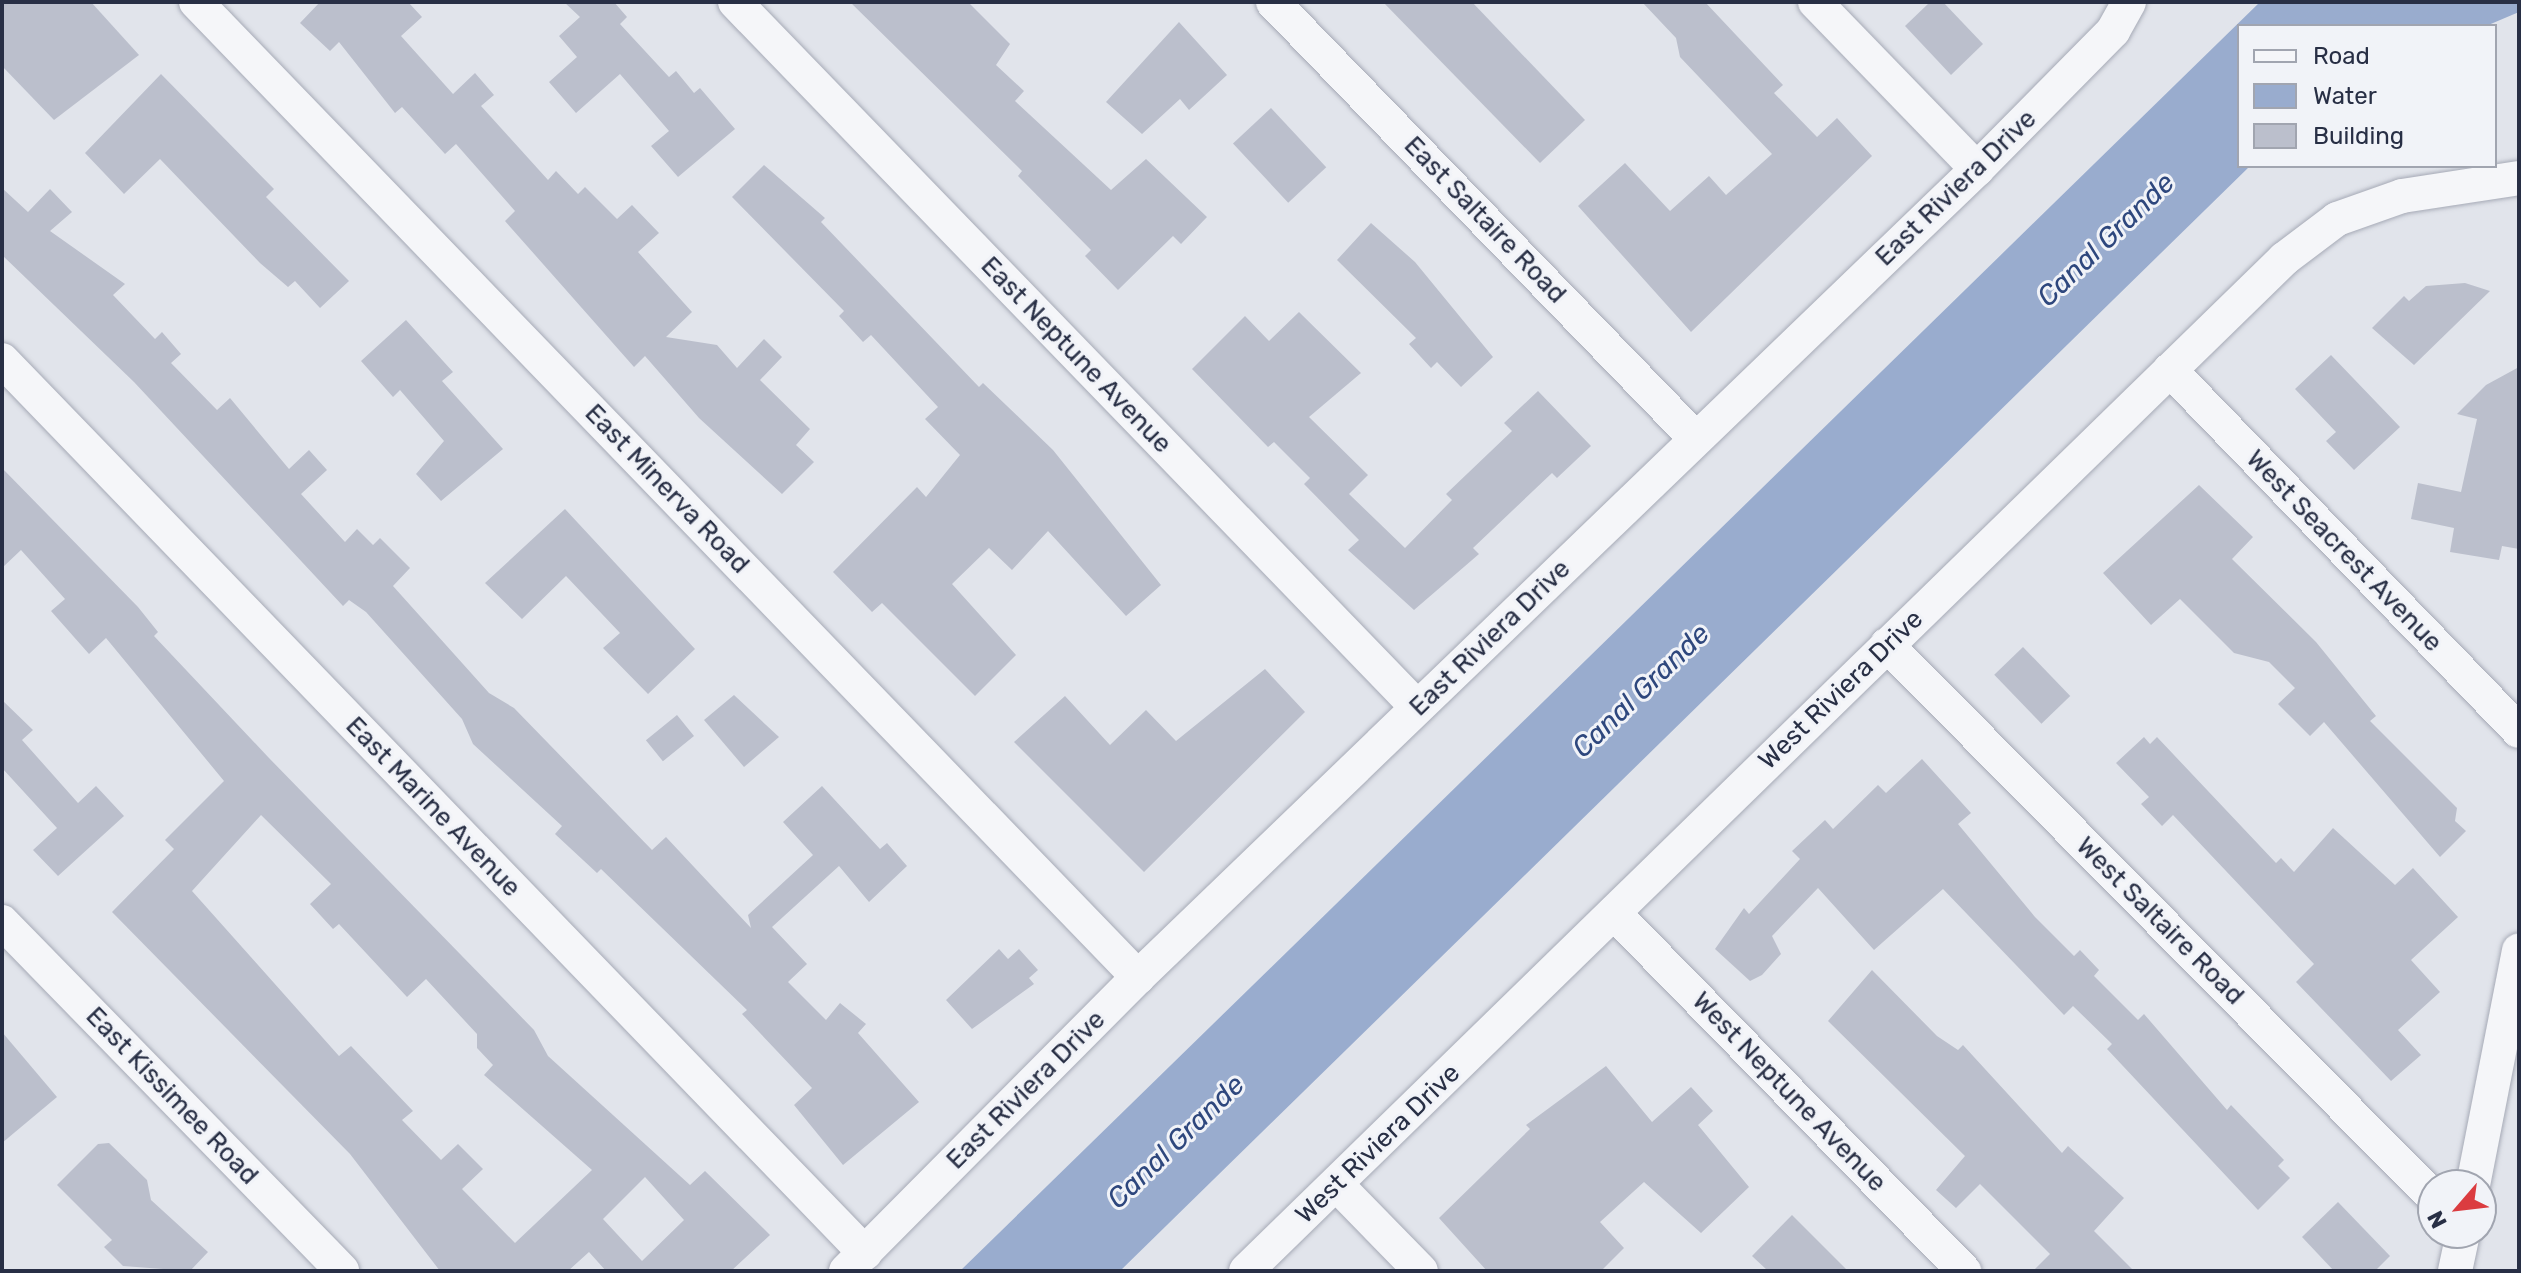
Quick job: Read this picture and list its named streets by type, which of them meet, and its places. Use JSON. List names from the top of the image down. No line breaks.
{"streets":{"street":["East Riviera Drive","East Saltaire Road","East Neptune Avenue","East Minerva Road","West Seacrest Avenue","West Riviera Drive","East Marine Avenue","West Saltaire Road","West Neptune Avenue","East Kissimee Road"]},"crossings":[["East Riviera Drive","East Saltaire Road"],["East Riviera Drive","East Neptune Avenue"],["East Riviera Drive","East Minerva Road"],["East Riviera Drive","East Marine Avenue"],["West Seacrest Avenue","West Riviera Drive"],["West Riviera Drive","West Saltaire Road"],["West Riviera Drive","West Neptune Avenue"]],"water":["Canal Grande"],"legend":["Road","Water","Building"],"north":"bottom left"}
